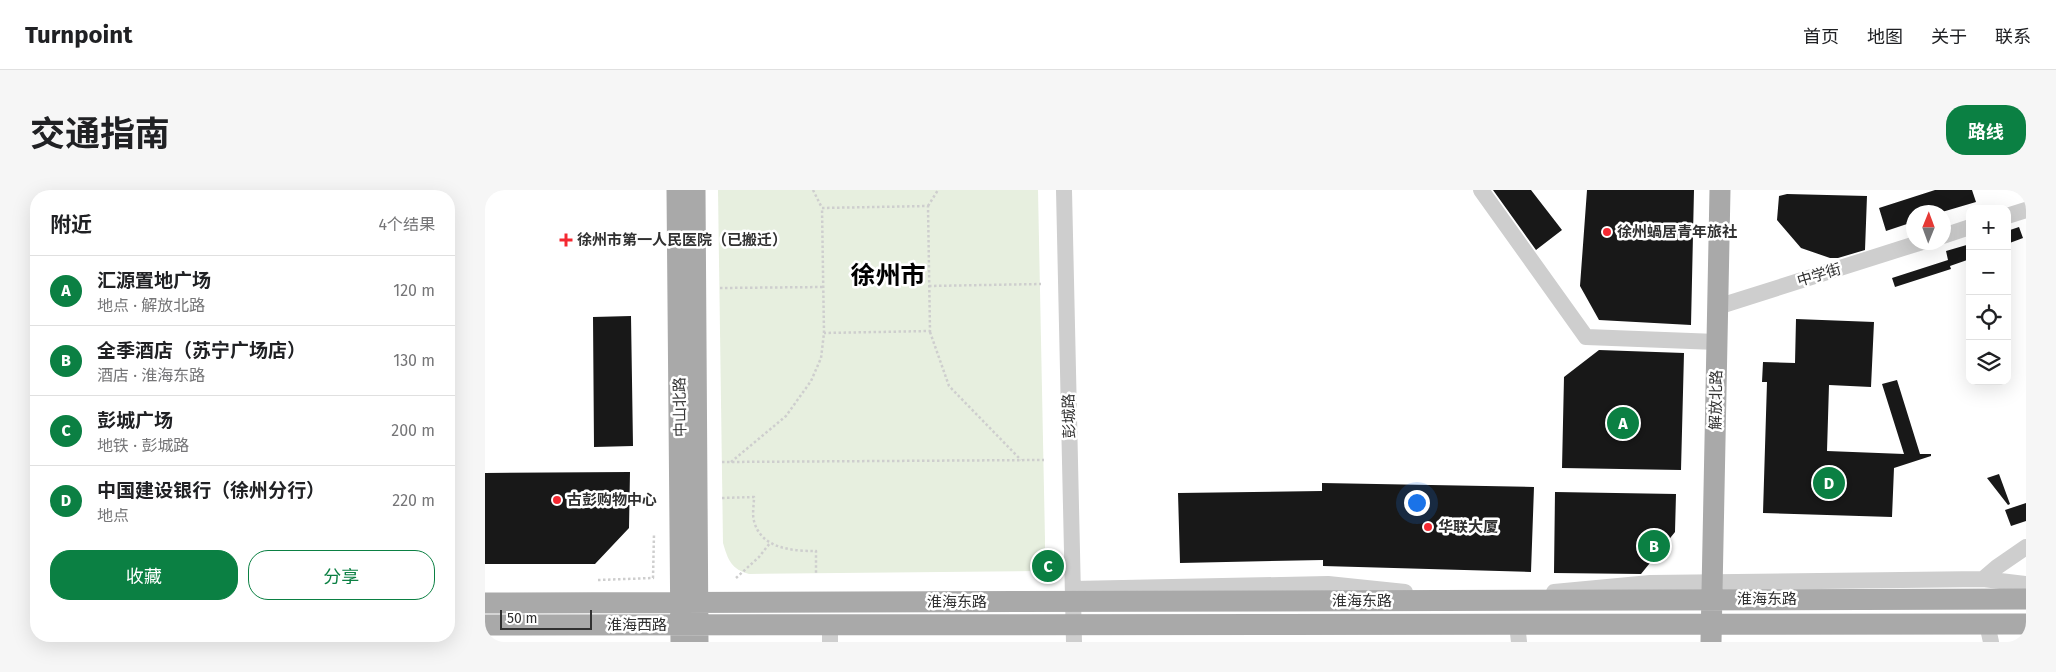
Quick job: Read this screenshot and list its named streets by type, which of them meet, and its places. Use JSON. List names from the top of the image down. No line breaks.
{"streets":{"main road":["解放北路","中山北路","淮海东路","淮海西路"],"street":["中学街","彭城路"]},"crossings":[["中学街","解放北路"],["解放北路","淮海东路"],["中山北路","淮海东路"],["中山北路","淮海西路"],["彭城路","淮海东路"],["淮海东路","淮海西路"]],"districts":["徐州市"],"places":{"other":["徐州蝸居青年旅社","古彭购物中心","华联大厦"],"health":["徐州市第一人民医院（已搬迁）"]},"scale_bar":"50 m","north":"top","page":{"header":"Turnpoint","nav":["首页","地图","关于","联系"],"title":"交通指南","buttons":["路线",["收藏","分享"]],"heading":["附近","4个结果"],"map_buttons":["+","−"],"list":[{"mark":"A","name":"汇源置地广场","note":"地点 · 解放北路","value":"120 m"},{"mark":"B","name":"全季酒店（苏宁广场店）","note":"酒店 · 淮海东路","value":"130 m"},{"mark":"C","name":"彭城广场","note":"地铁 · 彭城路","value":"200 m"},{"mark":"D","name":"中国建设银行（徐州分行）","note":"地点","value":"220 m"}],"pins":["A","D","B","C"],"scale":"50 m"}}
